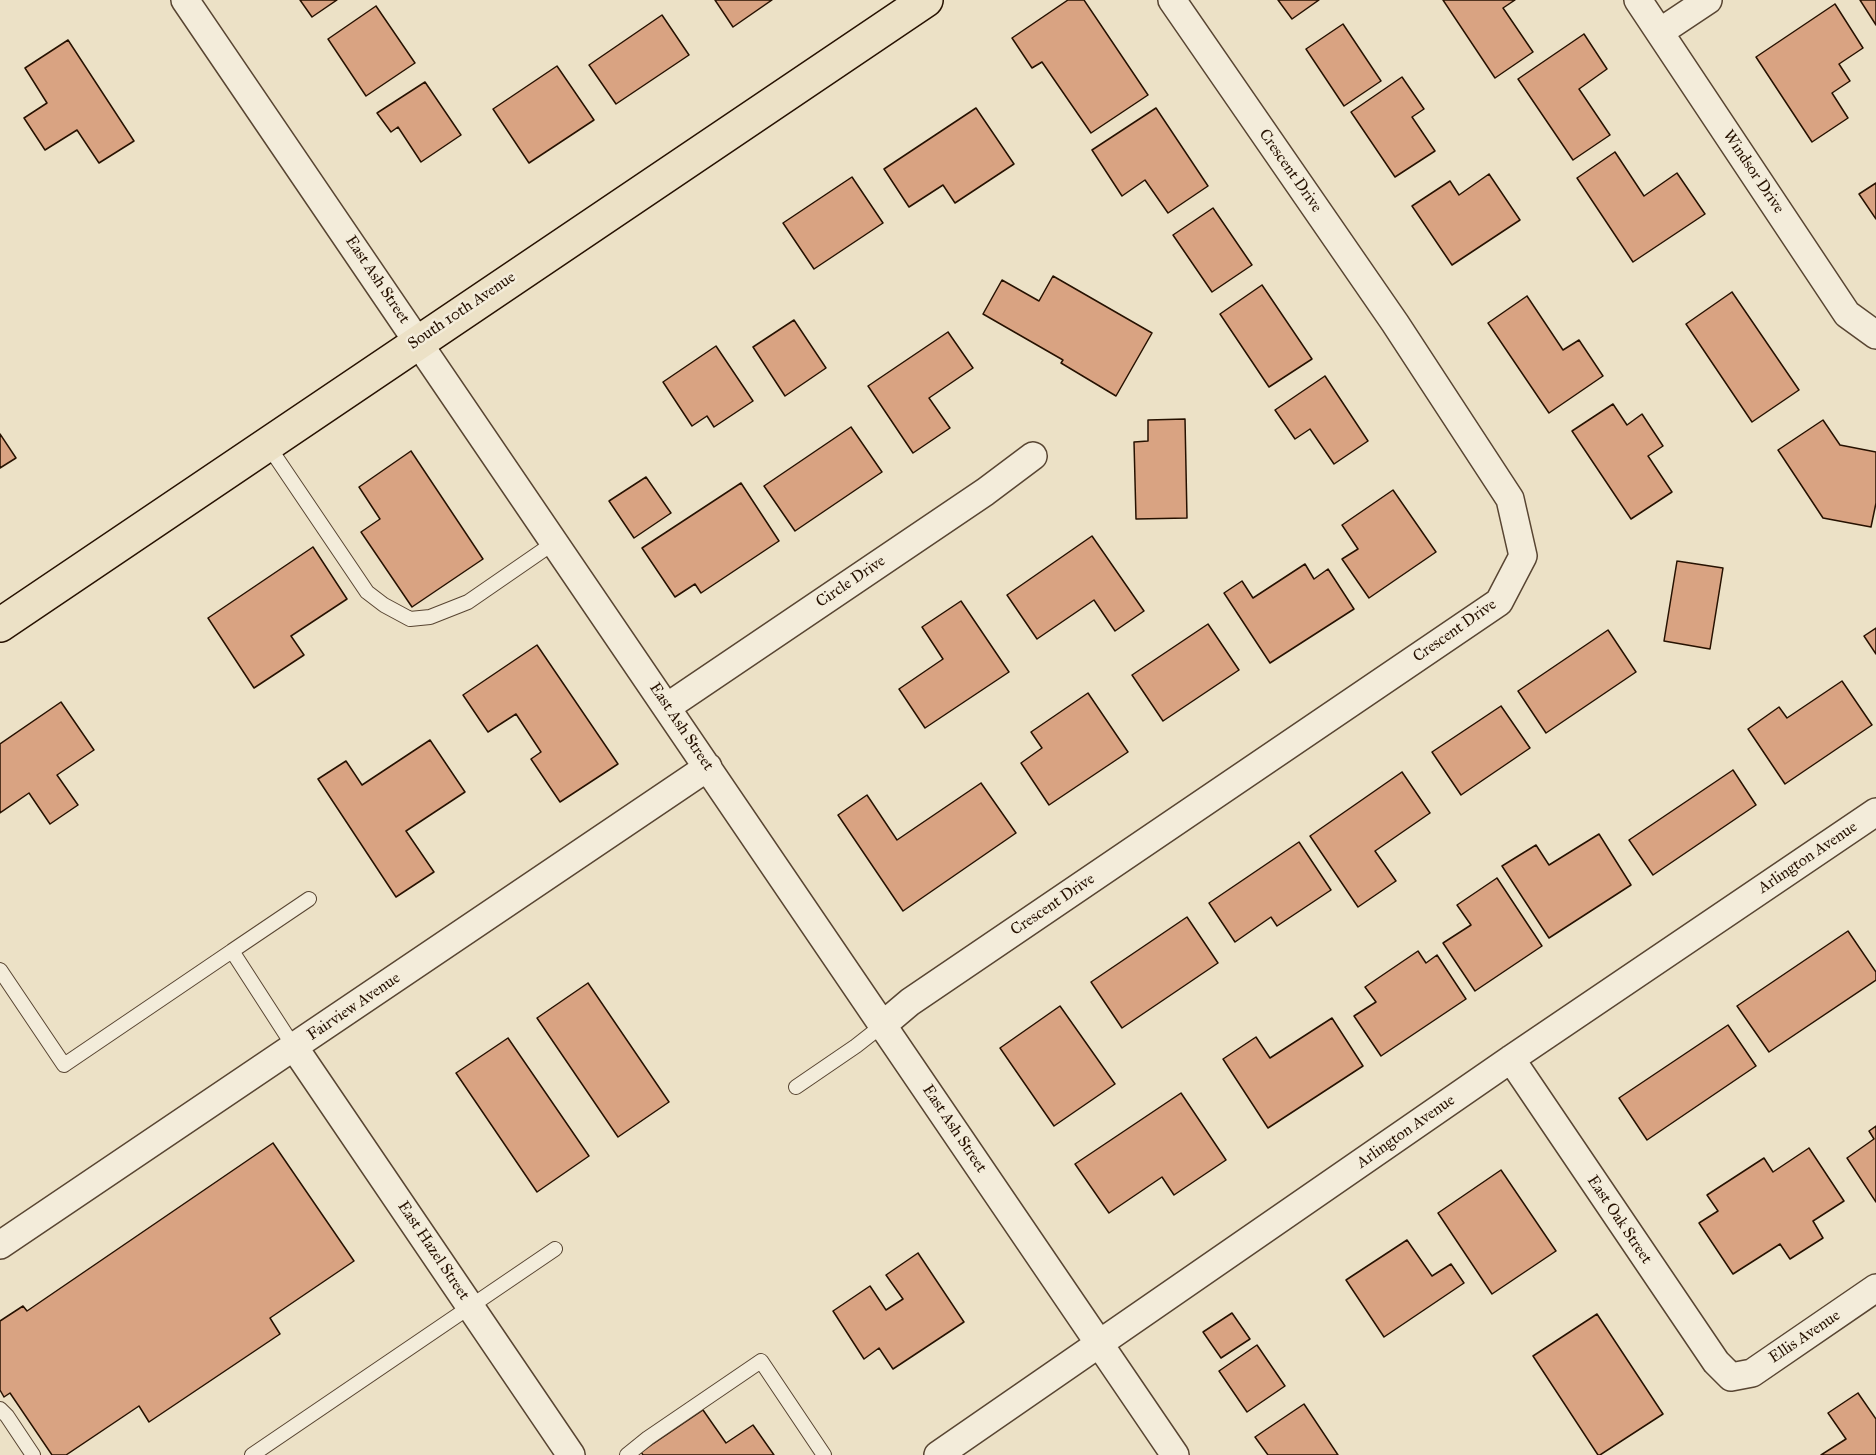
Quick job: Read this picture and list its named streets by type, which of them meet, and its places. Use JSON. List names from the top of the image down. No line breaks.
{"streets":{"main road":["South 10th Avenue"],"street":["Crescent Drive","Windsor Drive","East Ash Street","Circle Drive","Arlington Avenue","Fairview Avenue","East Oak Street","East Hazel Street","Ellis Avenue"]},"crossings":[["Crescent Drive","East Ash Street"],["East Ash Street","South 10th Avenue"],["East Ash Street","Circle Drive"],["East Ash Street","Arlington Avenue"],["East Ash Street","Fairview Avenue"],["Arlington Avenue","East Oak Street"],["Fairview Avenue","East Hazel Street"],["East Oak Street","Ellis Avenue"]]}
